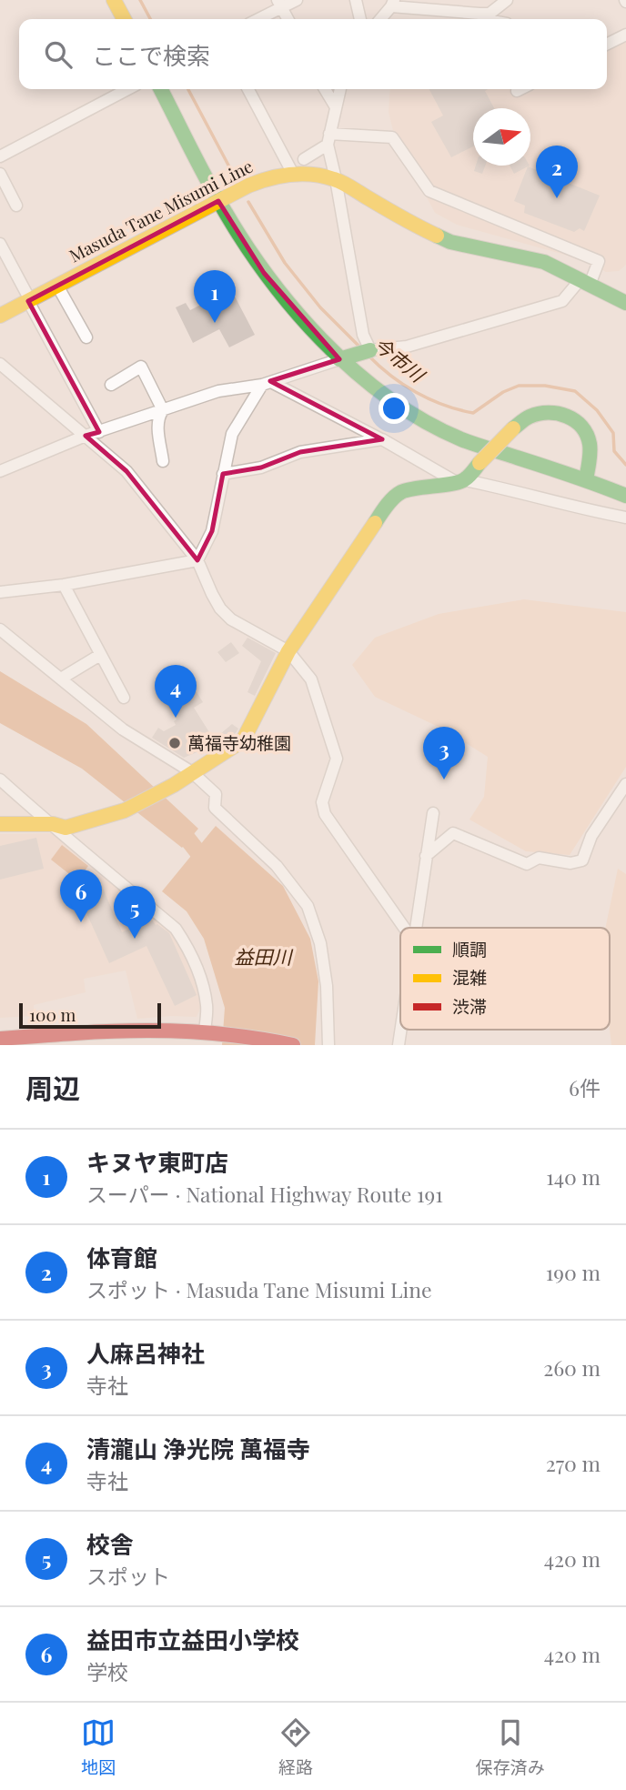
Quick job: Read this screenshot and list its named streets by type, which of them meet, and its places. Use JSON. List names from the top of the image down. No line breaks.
{"streets":{"main road":["Masuda Tane Misumi Line"]},"water":["今市川","益田川"],"places":["萬福寺幼稚園"],"legend":["順調","混雑","渋滞"],"scale_bar":"100 m","north":"right","page":{"search":"ここで検索","pins":["2","1","4","3","6","5"],"scale":"100 m","heading":["周辺","6件"],"list":[{"mark":"1","name":"キヌヤ東町店","note":"スーパー · National Highway Route 191","value":"140 m"},{"mark":"2","name":"体育館","note":"スポット · Masuda Tane Misumi Line","value":"190 m"},{"mark":"3","name":"人麻呂神社","note":"寺社","value":"260 m"},{"mark":"4","name":"清瀧山 浄光院 萬福寺","note":"寺社","value":"270 m"},{"mark":"5","name":"校舎","note":"スポット","value":"420 m"},{"mark":"6","name":"益田市立益田小学校","note":"学校","value":"420 m"}],"nav":["地図","経路","保存済み"]}}
